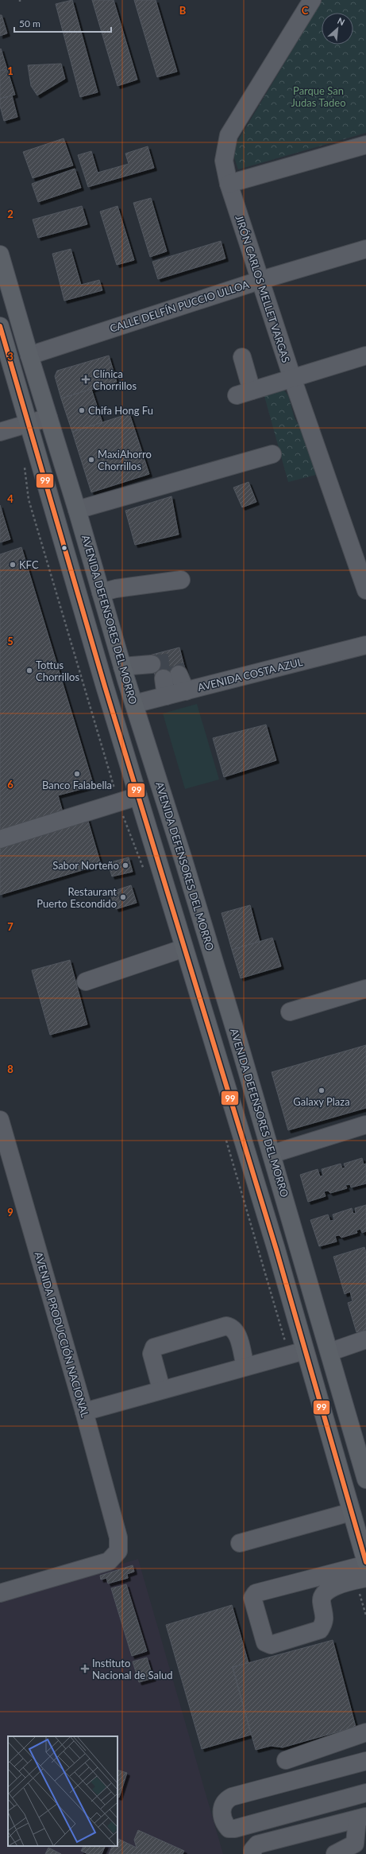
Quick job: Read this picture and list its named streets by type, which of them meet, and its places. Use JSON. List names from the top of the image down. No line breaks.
{"streets":{"main road":["AVENIDA DEFENSORES DEL MORRO"],"street":["JIRÓN CARLOS MELLET VARGAS","CALLE DELFÍN PUCCIO ULLOA","AVENIDA COSTA AZUL","AVENIDA PRODUCCIÓN NACIONAL"]},"crossings":[["JIRÓN CARLOS MELLET VARGAS","CALLE DELFÍN PUCCIO ULLOA"],["CALLE DELFÍN PUCCIO ULLOA","AVENIDA DEFENSORES DEL MORRO"],["AVENIDA DEFENSORES DEL MORRO","AVENIDA COSTA AZUL"]],"parks":["Parque San Judas Tadeo"],"places":{"health":["Clínica Chorrillos","Instituto Nacional de Salud"],"other":["Chifa Hong Fu","MaxiAhorro Chorrillos","KFC","Tottus Chorrillos","Banco Falabella","Sabor Norteño","Restaurant Puerto Escondido","Galaxy Plaza"]},"lines":["transit line 99"],"scale_bar":"50 m","north":"top right","grid":{"columns":["B","C"],"rows":["1","2","3","4","5","6","7","8","9"]}}
